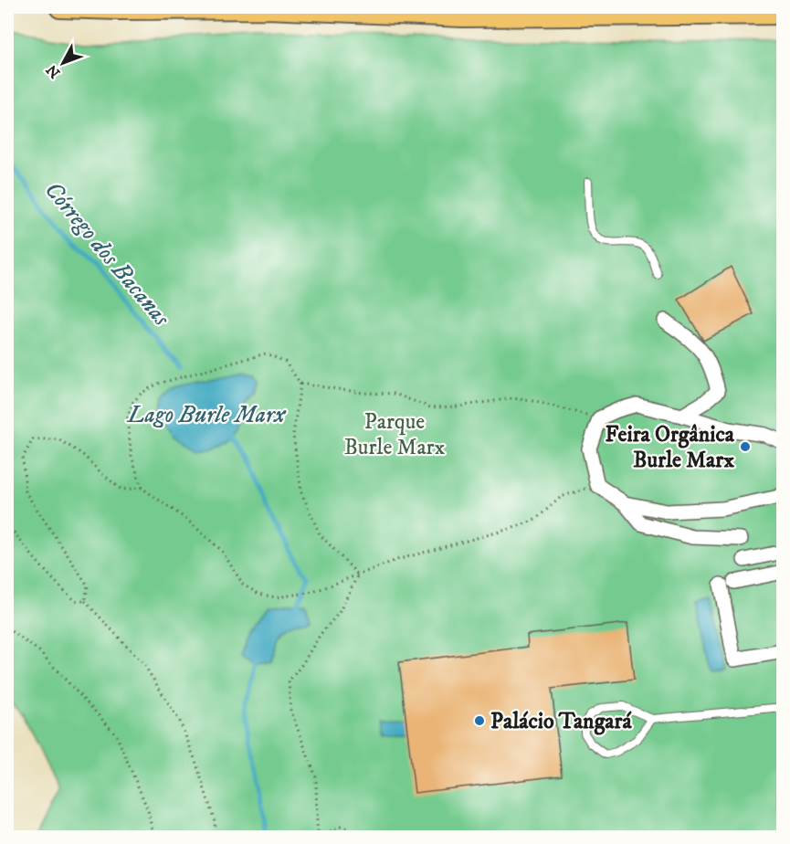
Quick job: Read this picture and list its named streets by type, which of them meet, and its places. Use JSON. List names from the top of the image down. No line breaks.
{"water":["Córrego dos Bacanas","Lago Burle Marx"],"parks":["Parque Burle Marx"],"places":["Feira Orgânica Burle Marx","Palácio Tangará"],"north":"bottom left"}
